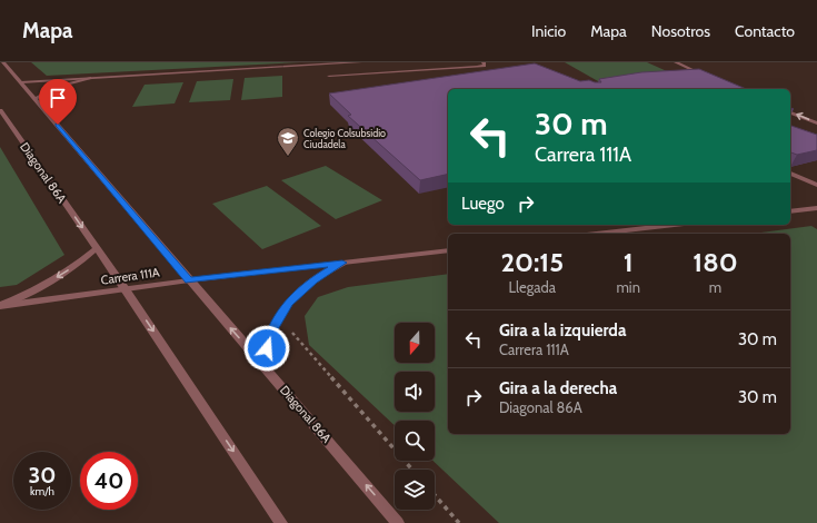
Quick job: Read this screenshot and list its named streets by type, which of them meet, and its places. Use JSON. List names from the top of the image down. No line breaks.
{"streets":{"street":["Diagonal 86A","Carrera 111A"]},"crossings":[["Diagonal 86A","Carrera 111A"]],"places":{"school or university":["Colegio Colsubsidio Ciudadela"]},"north":"bottom","page":{"header":"Mapa","nav":["Inicio","Mapa","Nosotros","Contacto"],"turn":["30 m","Carrera 111A"],"then":"Luego","eta":["20:15","Llegada","1","min","180","m"],"list":[{"name":"Gira a la izquierda","note":"Carrera 111A","value":"30 m"},{"name":"Gira a la derecha","note":"Diagonal 86A","value":"30 m"}],"speed":"30 km/h","limit":"40"}}
